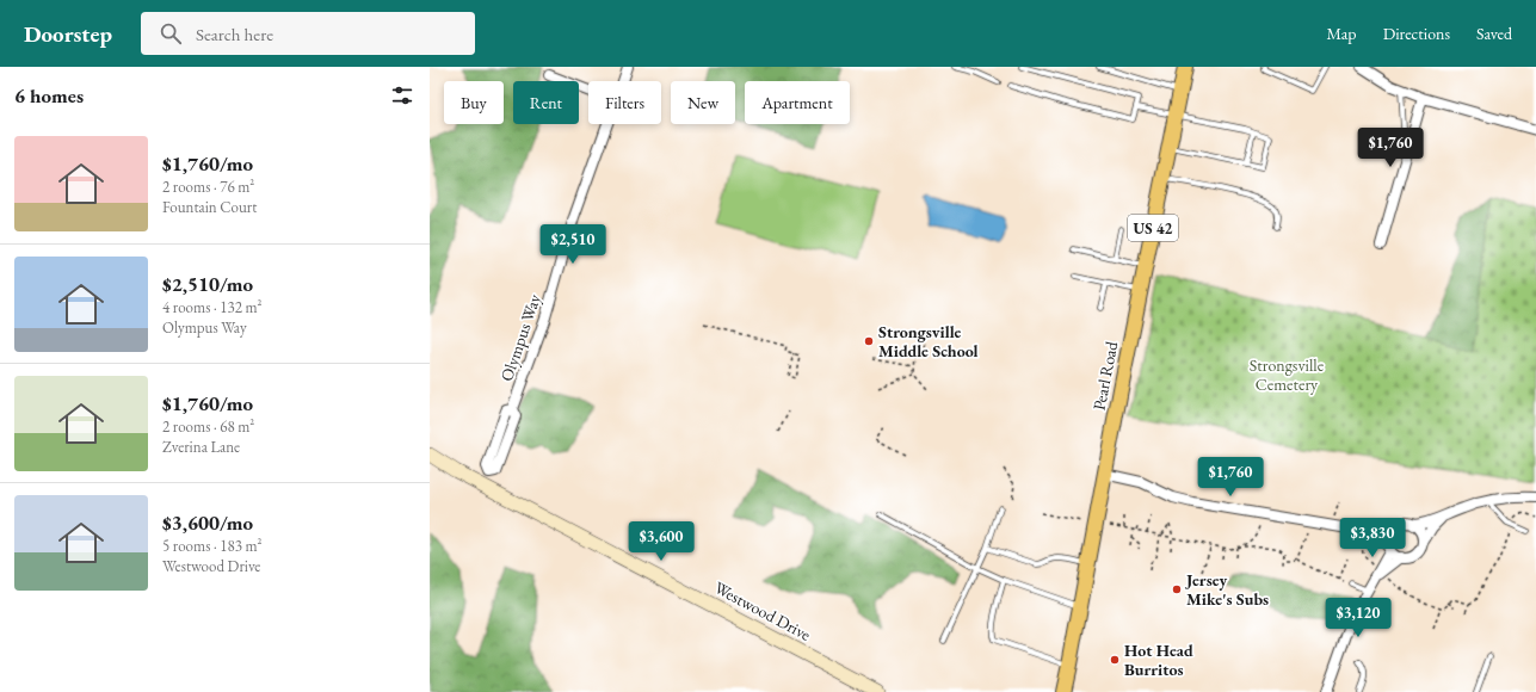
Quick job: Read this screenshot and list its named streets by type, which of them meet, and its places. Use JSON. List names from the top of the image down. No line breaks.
{"streets":{"main road":["US 42","Pearl Road"],"street":["Olympus Way","Westwood Drive"]},"crossings":[["Olympus Way","Westwood Drive"]],"parks":["Strongsville Cemetery"],"places":["Strongsville Middle School","Jersey Mike's Subs","Hot Head Burritos"],"page":{"header":"Doorstep","search":"Search here","nav":["Map","Directions","Saved"],"heading":"6 homes","chip":["Buy","Rent","Filters","New","Apartment"],"list":[{"name":"$1,760/mo","note":"2 rooms · 76 m² · Fountain Court"},{"name":"$2,510/mo","note":"4 rooms · 132 m² · Olympus Way"},{"name":"$1,760/mo","note":"2 rooms · 68 m² · Zverina Lane"},{"name":"$3,600/mo","note":"5 rooms · 183 m² · Westwood Drive"}],"price":["$1,760","$2,510","$1,760","$3,830","$3,600","$3,120"]}}
